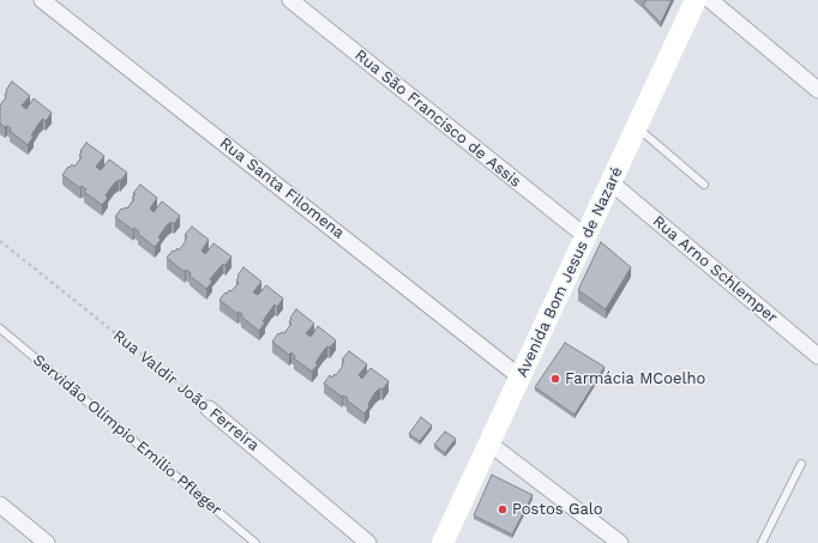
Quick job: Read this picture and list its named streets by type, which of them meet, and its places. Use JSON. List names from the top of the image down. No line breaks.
{"streets":{"main road":["Avenida Bom Jesus de Nazaré"],"street":["Rua São Francisco de Assis","Rua Santa Filomena","Rua Arno Schlemper","Rua Valdir João Ferreira"],"lane":["Servidão Olímpio Emílio Pfleger"]},"crossings":[["Rua São Francisco de Assis","Avenida Bom Jesus de Nazaré"],["Rua Santa Filomena","Avenida Bom Jesus de Nazaré"],["Rua Arno Schlemper","Avenida Bom Jesus de Nazaré"]],"places":["Farmácia MCoelho","Postos Galo"]}
